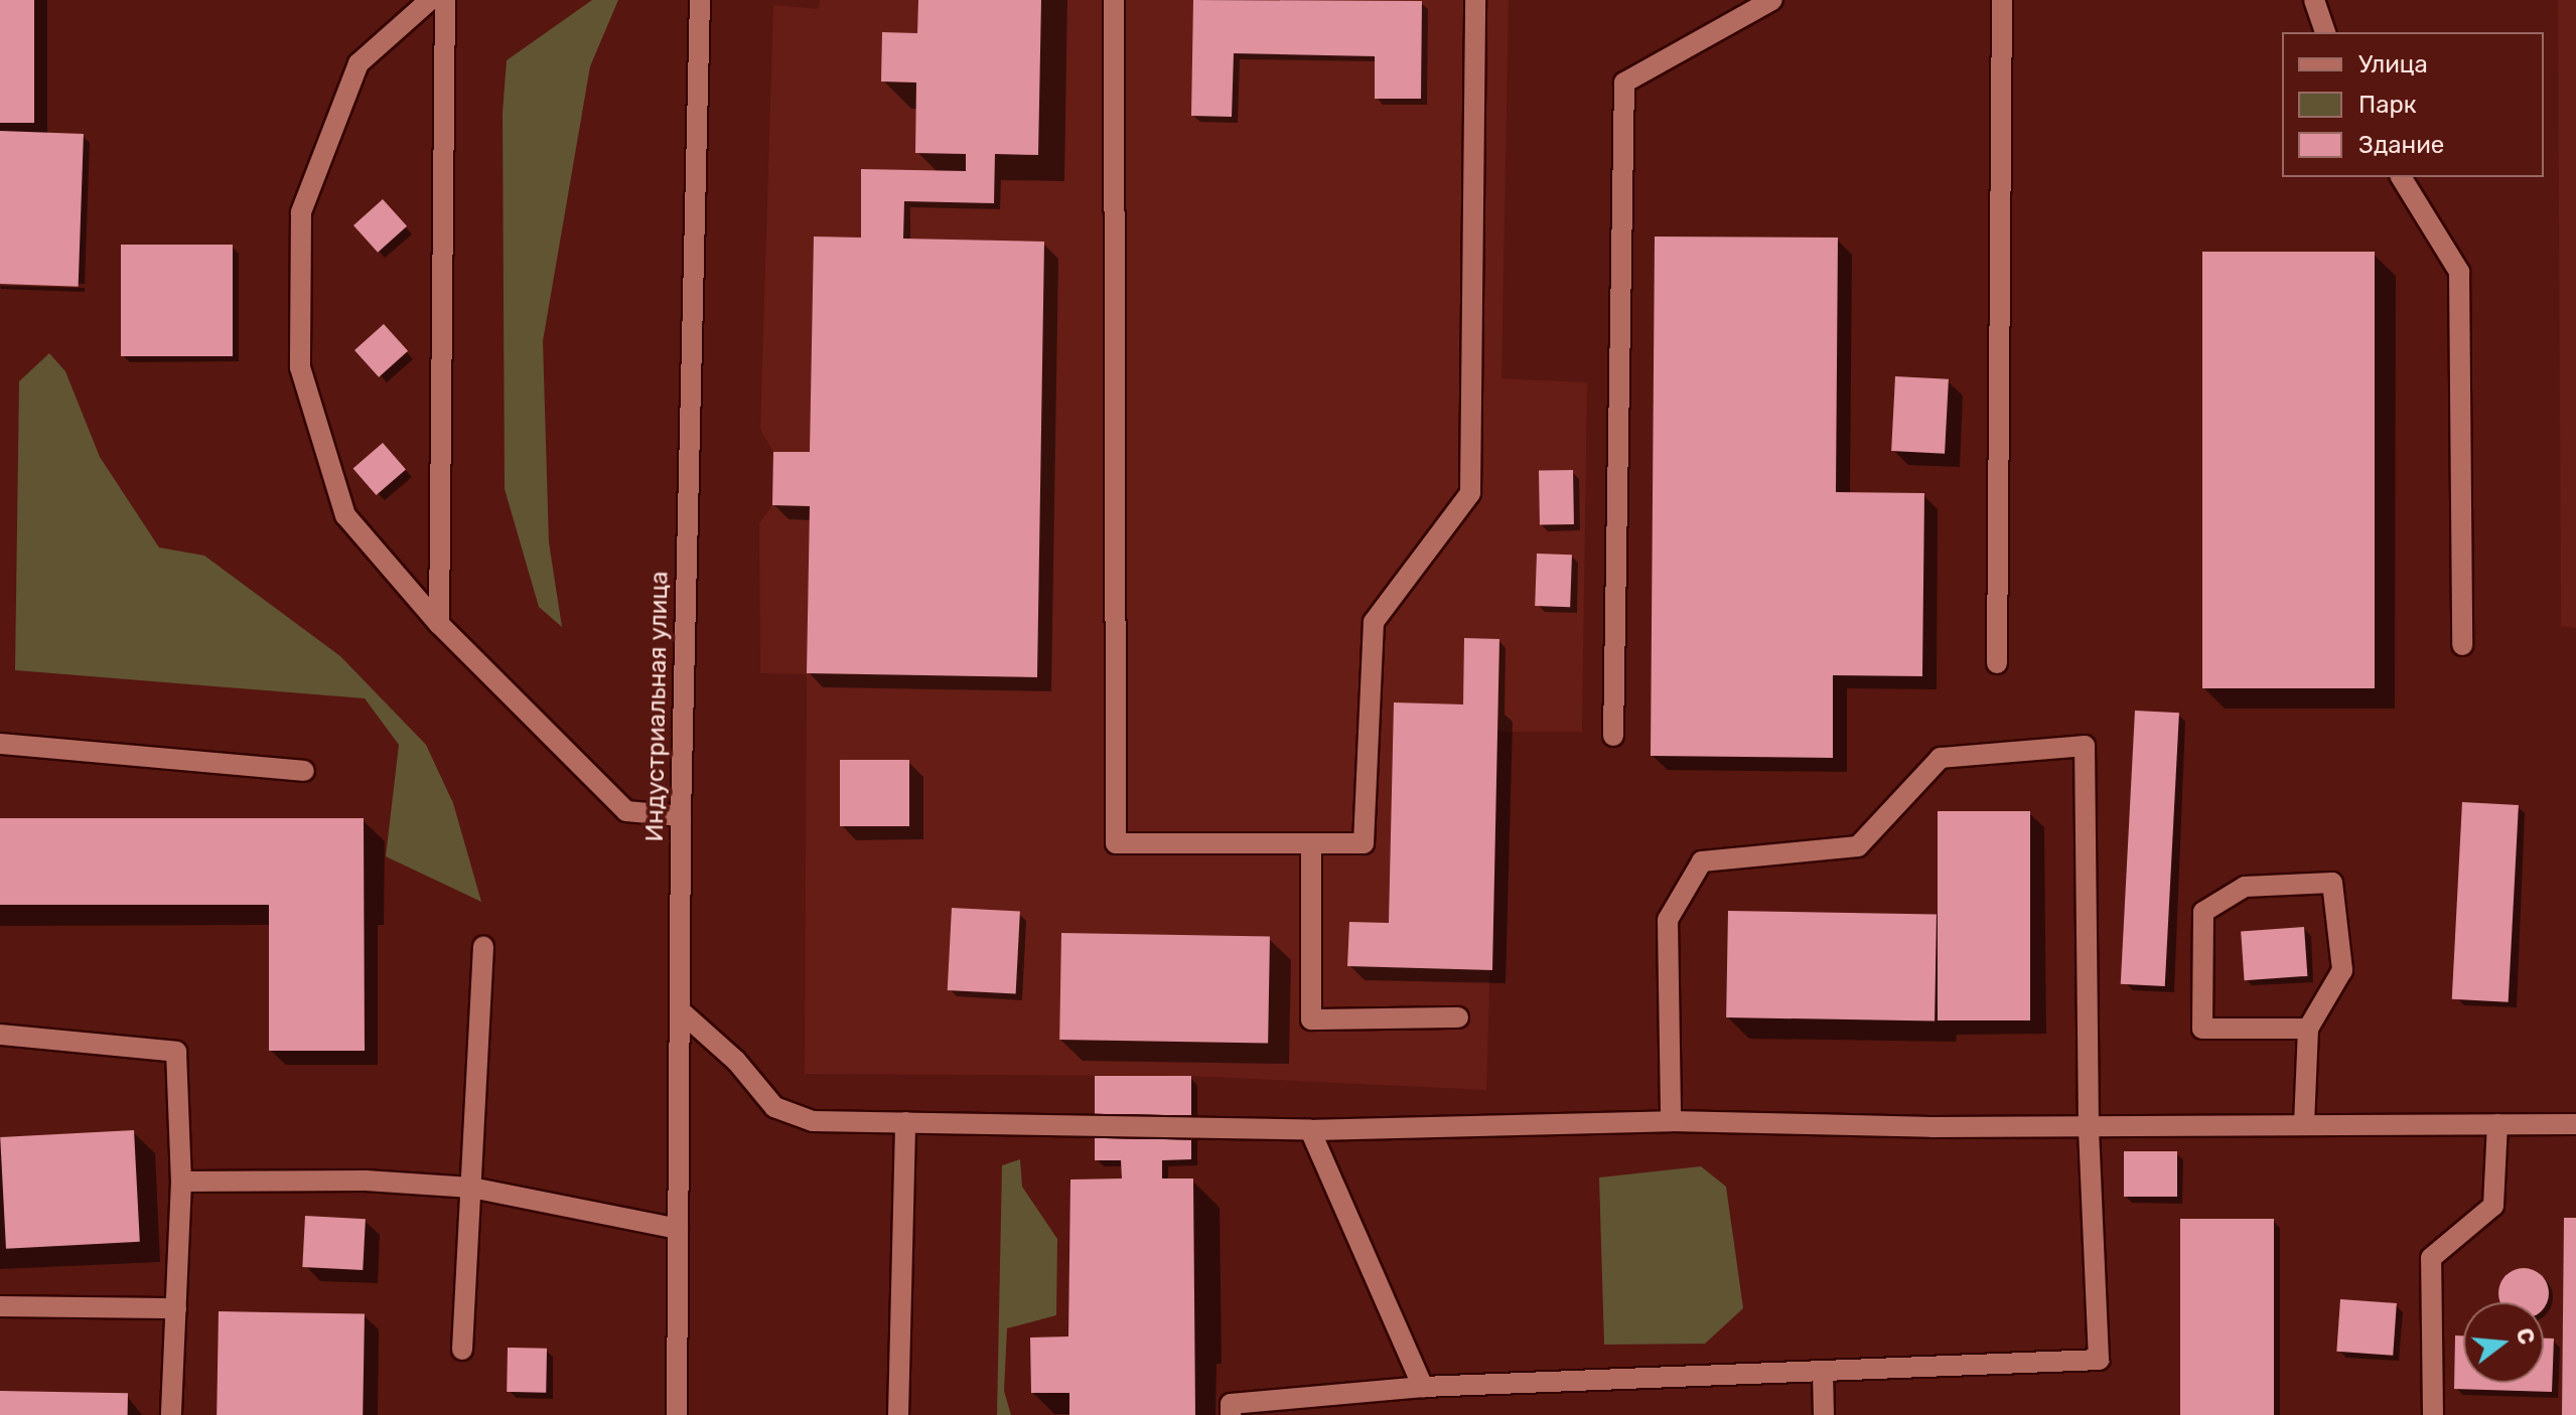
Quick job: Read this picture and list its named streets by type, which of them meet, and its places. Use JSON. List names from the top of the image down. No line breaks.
{"streets":{"main road":["Индустриальная улица"]},"legend":["Улица","Парк","Здание"],"north":"right"}
